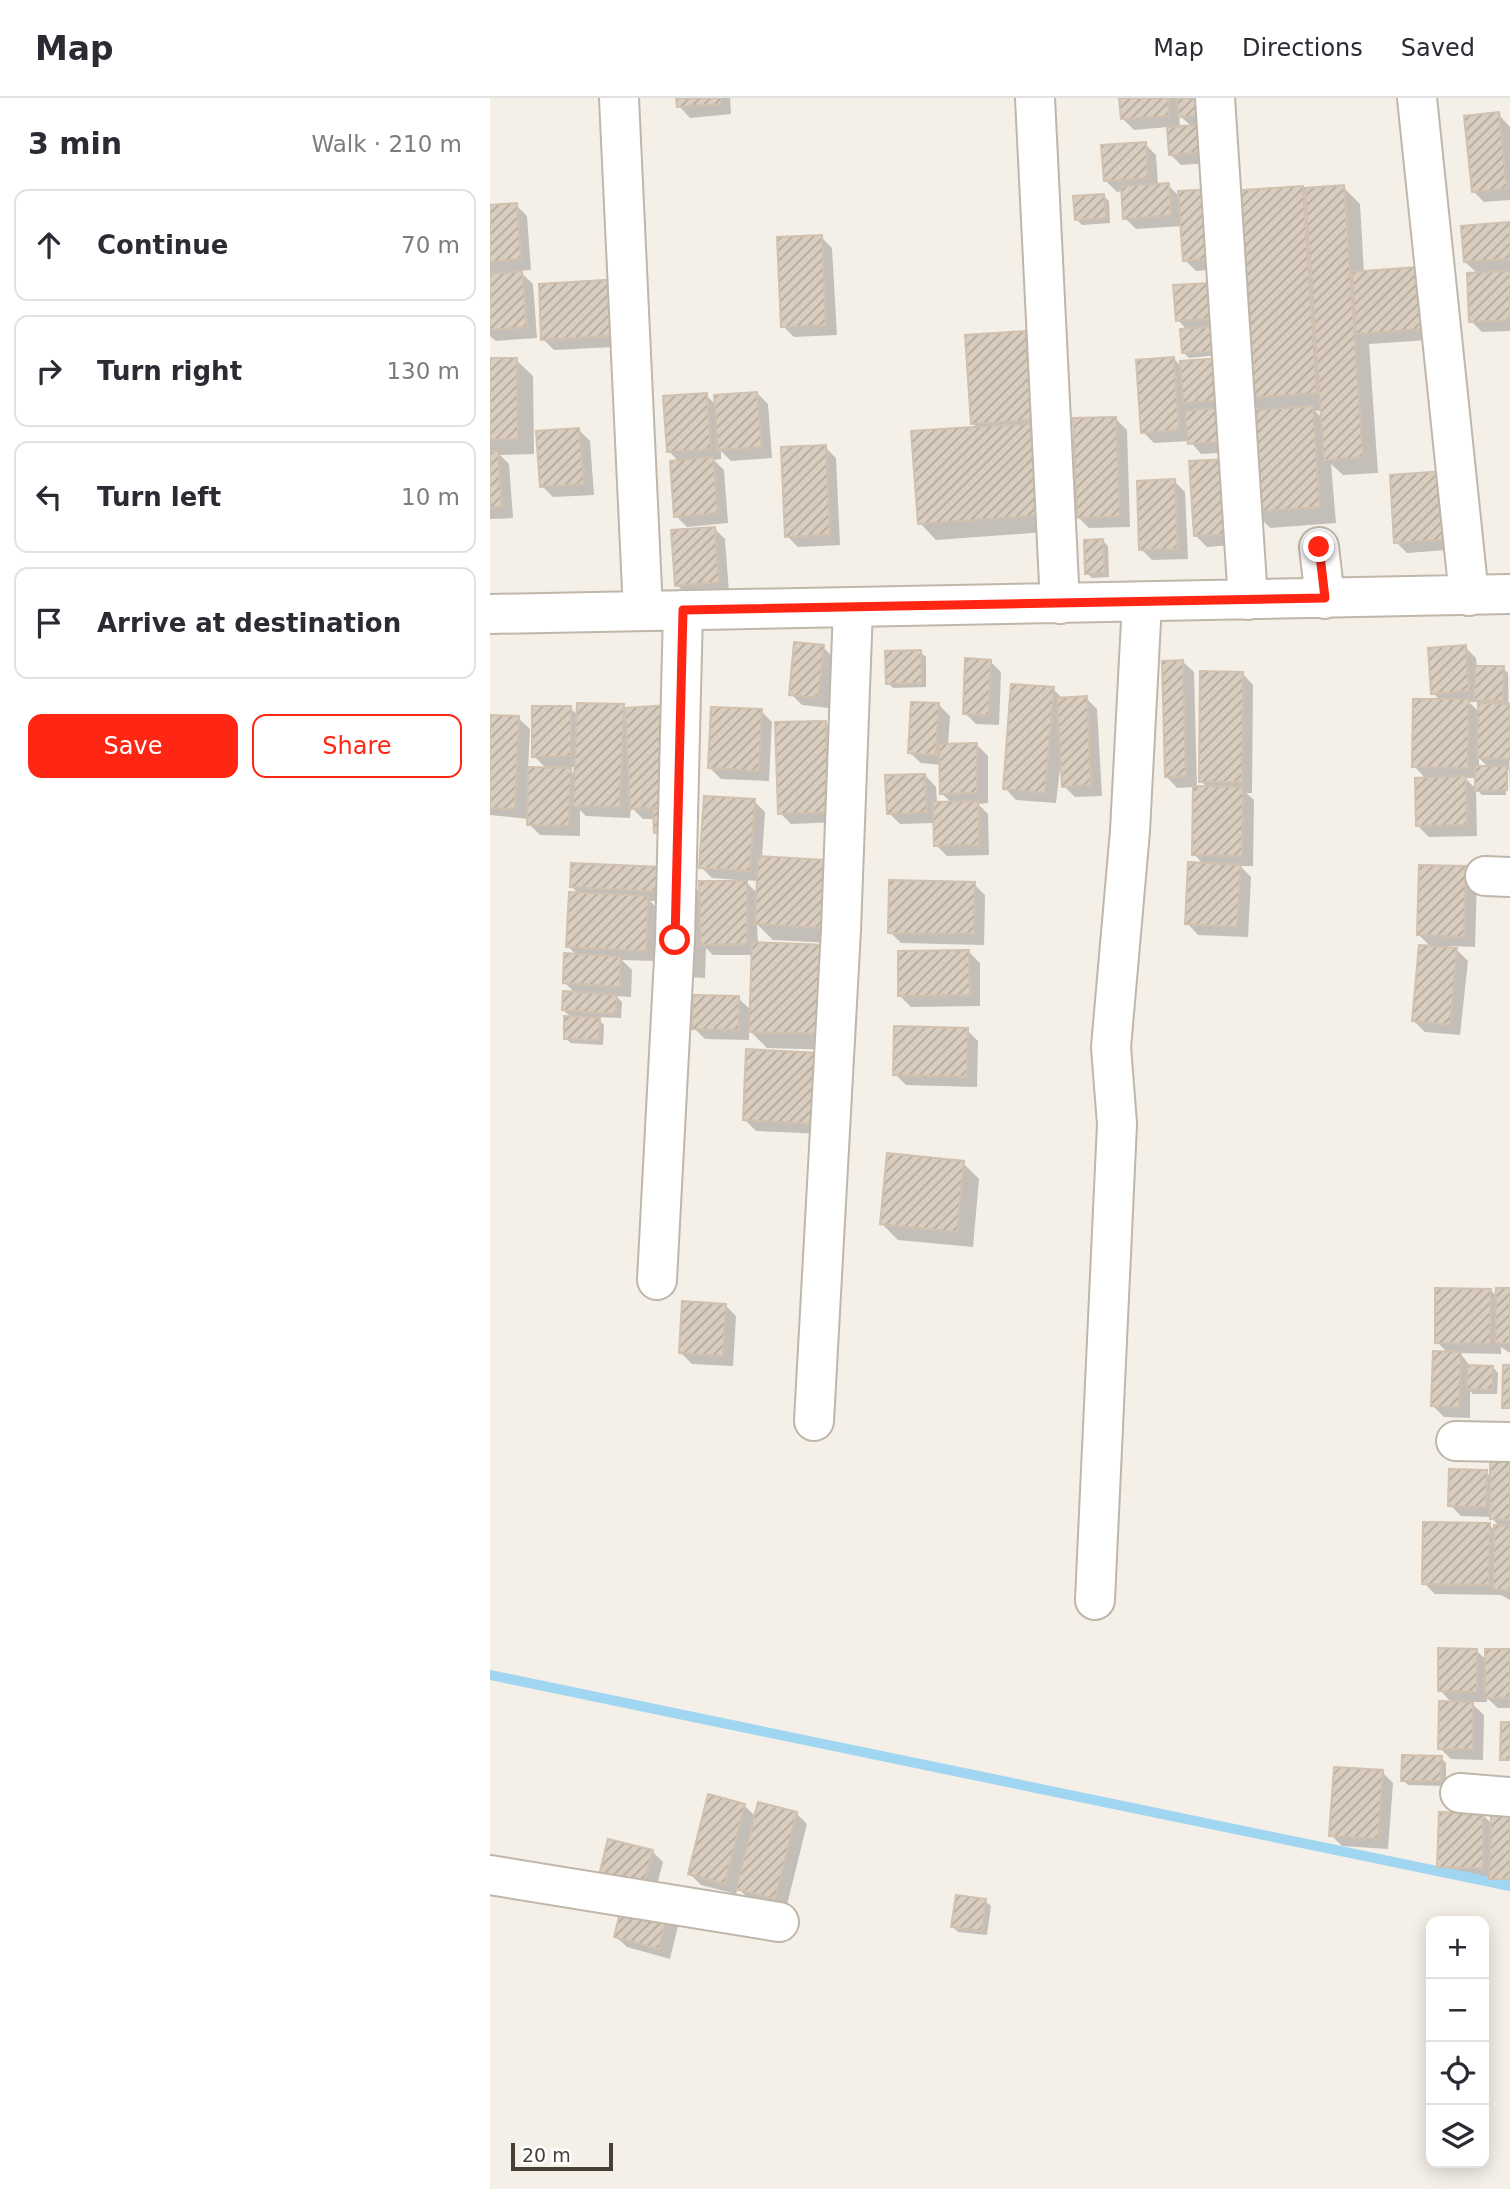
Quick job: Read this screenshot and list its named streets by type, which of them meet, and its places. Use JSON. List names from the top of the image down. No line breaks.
{"scale_bar":"20 m","page":{"header":"Map","nav":["Map","Directions","Saved"],"heading":["3 min","Walk · 210 m"],"list":[["Continue","70 m"],["Turn right","130 m"],["Turn left","10 m"],"Arrive at destination"],"buttons":["Save","Share"],"map_buttons":["+","−"],"scale":"20 m"}}
